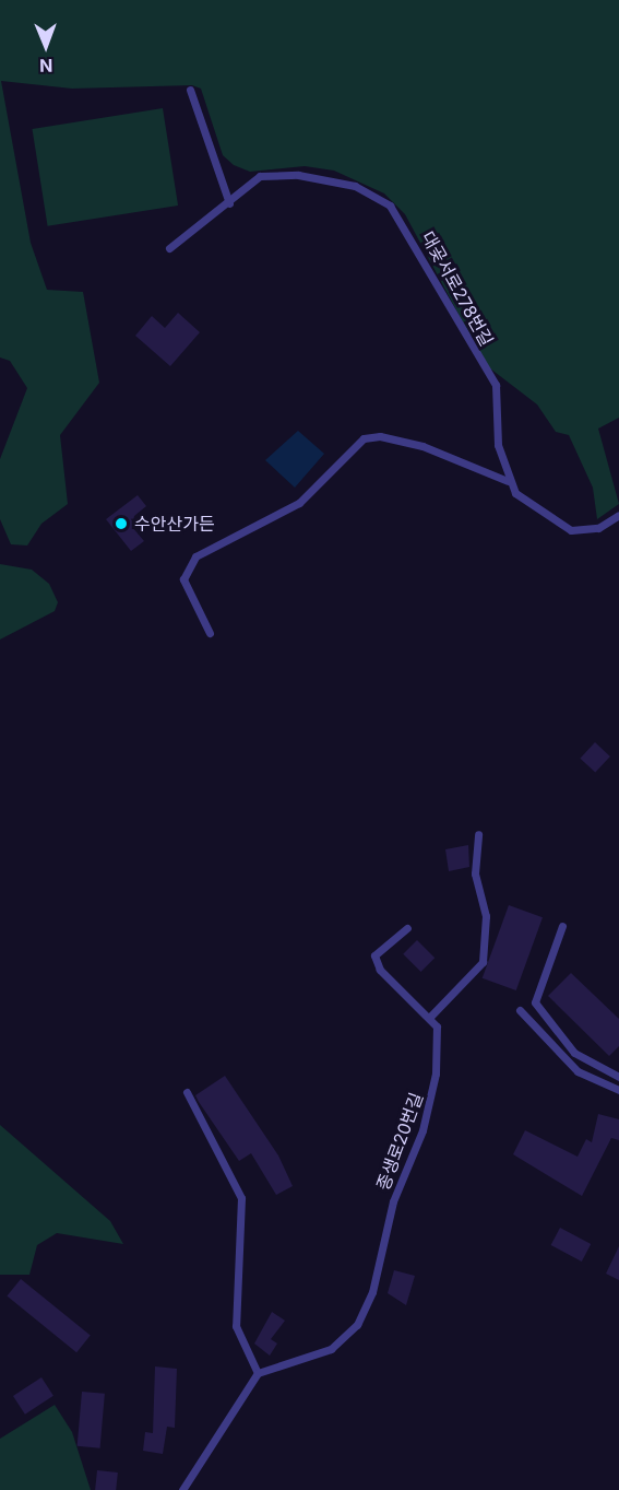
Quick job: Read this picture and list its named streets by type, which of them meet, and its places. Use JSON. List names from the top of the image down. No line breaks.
{"streets":{"lane":["대곶서로278번길","종생로20번길"]},"places":["수안산가든"],"north":"bottom"}
